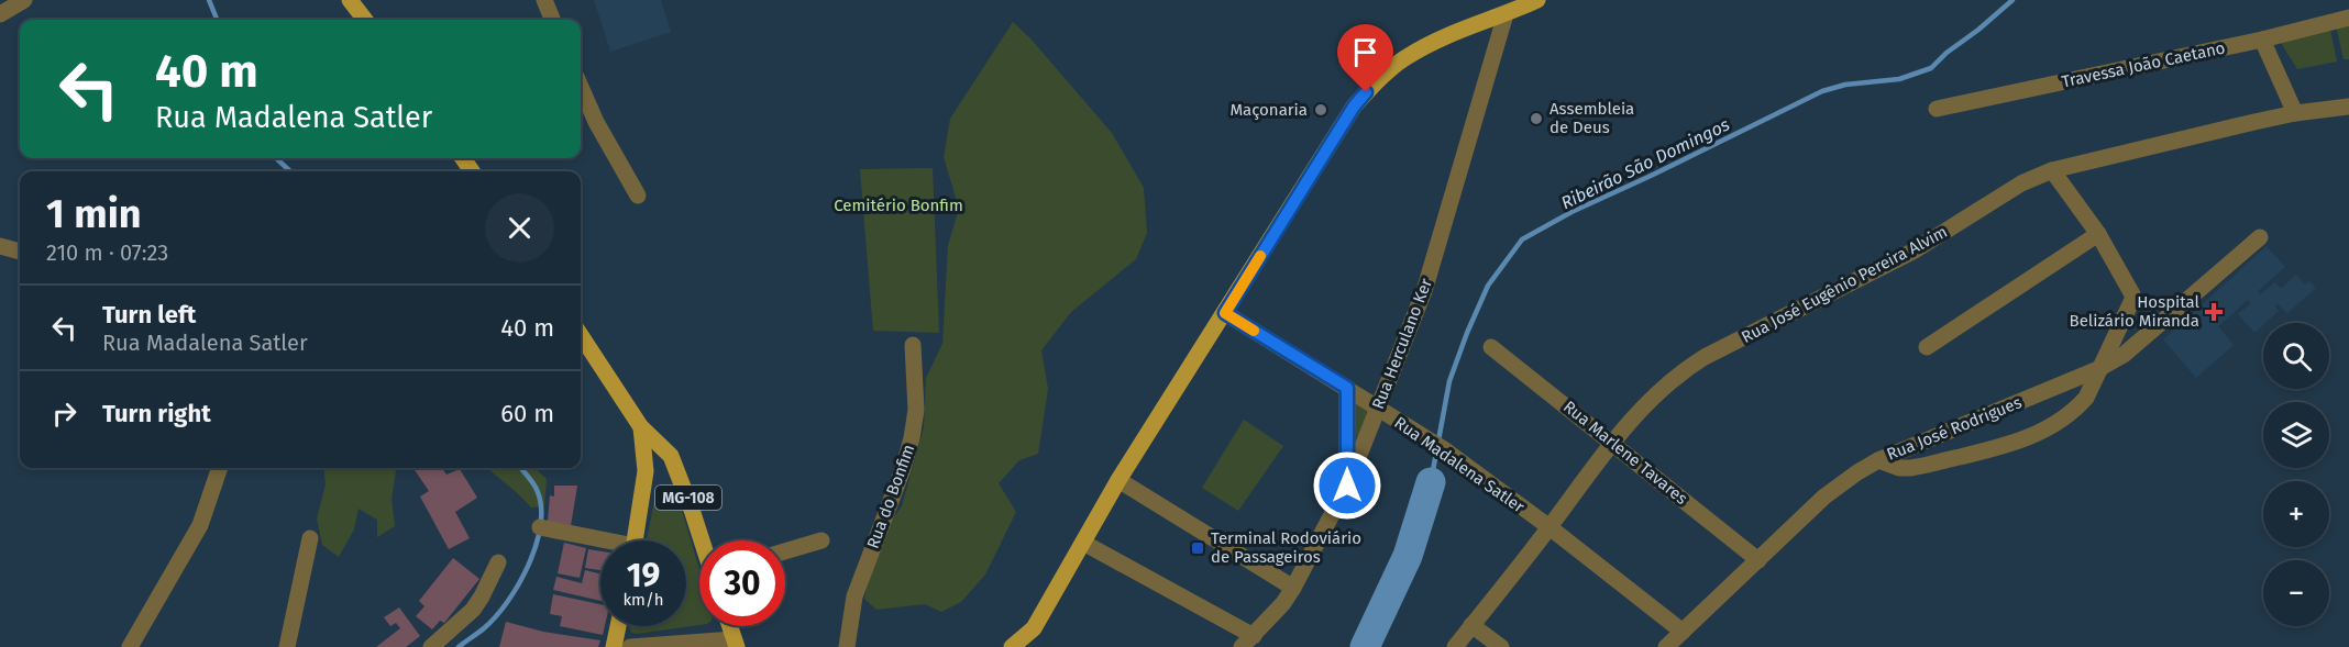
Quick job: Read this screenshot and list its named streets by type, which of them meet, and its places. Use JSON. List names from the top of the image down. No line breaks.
{"streets":{"main road":["MG-108"],"street":["Travessa João Caetano","Rua José Eugênio Pereira Alvim","Rua Herculano Ker","Rua José Rodrigues","Rua Marlene Tavares","Rua Madalena Satler","Rua do Bonfim"]},"crossings":[["Rua José Eugênio Pereira Alvim","Rua Marlene Tavares"],["Rua José Eugênio Pereira Alvim","Rua Madalena Satler"],["Rua Herculano Ker","Rua Madalena Satler"],["Rua José Rodrigues","Rua Marlene Tavares"],["Rua José Rodrigues","Rua Madalena Satler"]],"water":["Ribeirão São Domingos"],"parks":["Cemitério Bonfim"],"places":{"other":["Maçonaria","Assembleia de Deus"],"health":["Hospital Belizário Miranda"],"transit":["Terminal Rodoviário de Passageiros"]},"page":{"turn":["40 m","Rua Madalena Satler"],"heading":["1 min","210 m · 07:23"],"list":[{"name":"Turn left","note":"Rua Madalena Satler","value":"40 m"},{"name":"Turn right","value":"60 m"}],"map_buttons":["+","−"],"speed":"19 km/h","limit":"30"}}
